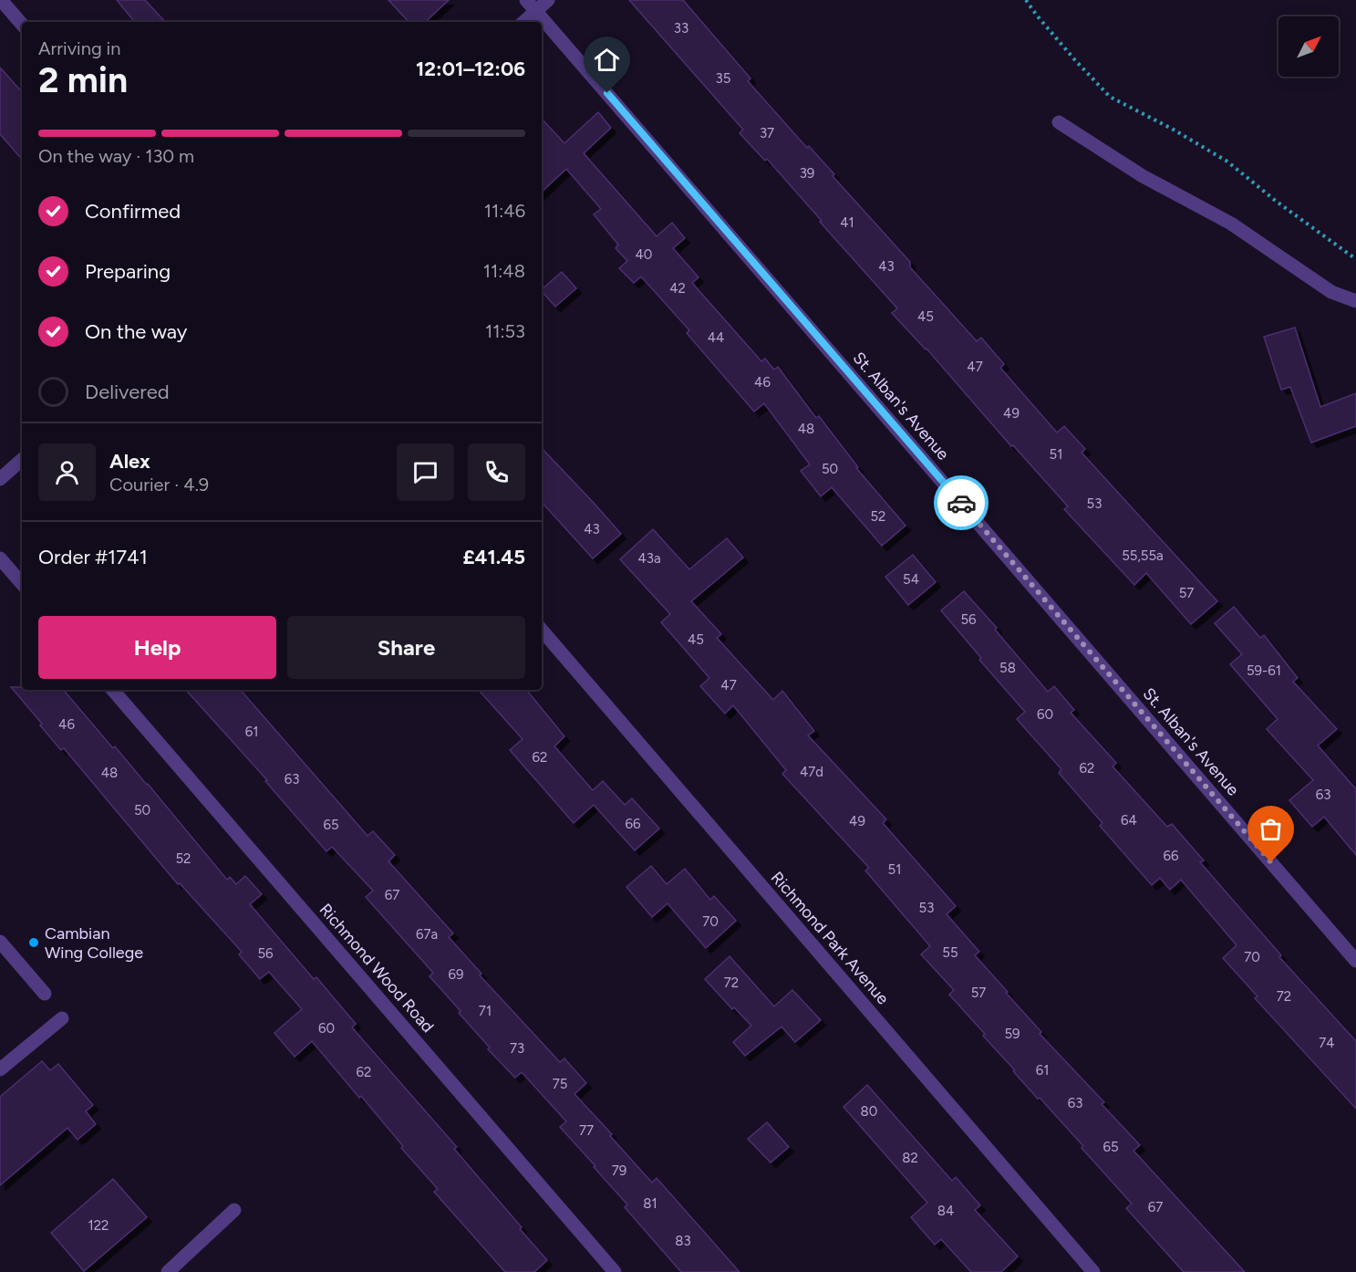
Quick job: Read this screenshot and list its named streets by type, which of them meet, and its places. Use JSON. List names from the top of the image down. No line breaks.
{"streets":{"street":["St. Alban's Avenue","Richmond Park Avenue","Richmond Wood Road"]},"places":["Cambian Wing College"],"house_numbers":["33","35","37","39","41","40","43","42","45","44","47","46","49","48","51","50","53","52","43","55,55a","43a","54","57","56","45","58","59-61","47","60","46","61","62","62","47d","48","63","63","50","64","49","66","65","66","52","51","67","53","70","67a","55","56","70","69","72","57","72","71","60","59","74","73","61","62","75","63","80","77","65","82","79","81","67","84","122","83"],"north":"top right","page":{"heading":["2 min","Arriving in","12:01–12:06"],"panel":["Alex","Courier · 4.9","Order #1741","£41.45"],"bar":"On the way · 130 m","list":[["Confirmed","11:46"],["Preparing","11:48"],["On the way","11:53"],"Delivered"],"buttons":["Help","Share"]}}
